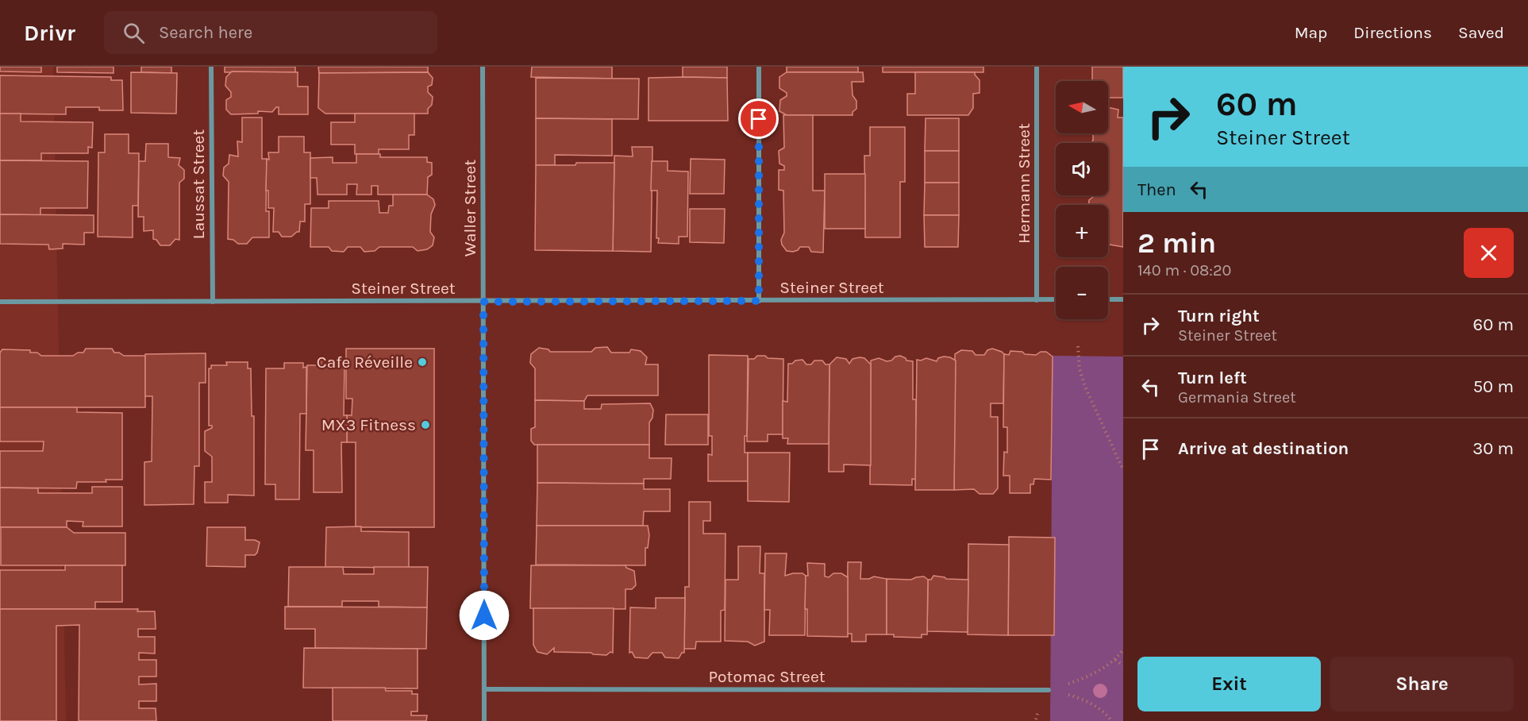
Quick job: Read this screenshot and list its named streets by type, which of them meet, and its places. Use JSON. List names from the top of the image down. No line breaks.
{"streets":{"street":["Hermann Street","Laussat Street","Waller Street","Steiner Street","Potomac Street"]},"crossings":[["Hermann Street","Steiner Street"],["Laussat Street","Steiner Street"],["Waller Street","Steiner Street"],["Waller Street","Potomac Street"]],"places":["Cafe Réveille","MX3 Fitness"],"north":"left","page":{"header":"Drivr","search":"Search here","nav":["Map","Directions","Saved"],"turn":["60 m","Steiner Street"],"map_buttons":["+","−"],"then":"Then","heading":["2 min","140 m · 08:20"],"list":[{"name":"Turn right","note":"Steiner Street","value":"60 m"},{"name":"Turn left","note":"Germania Street","value":"50 m"},{"name":"Arrive at destination","value":"30 m"}],"buttons":["Exit","Share"]}}
